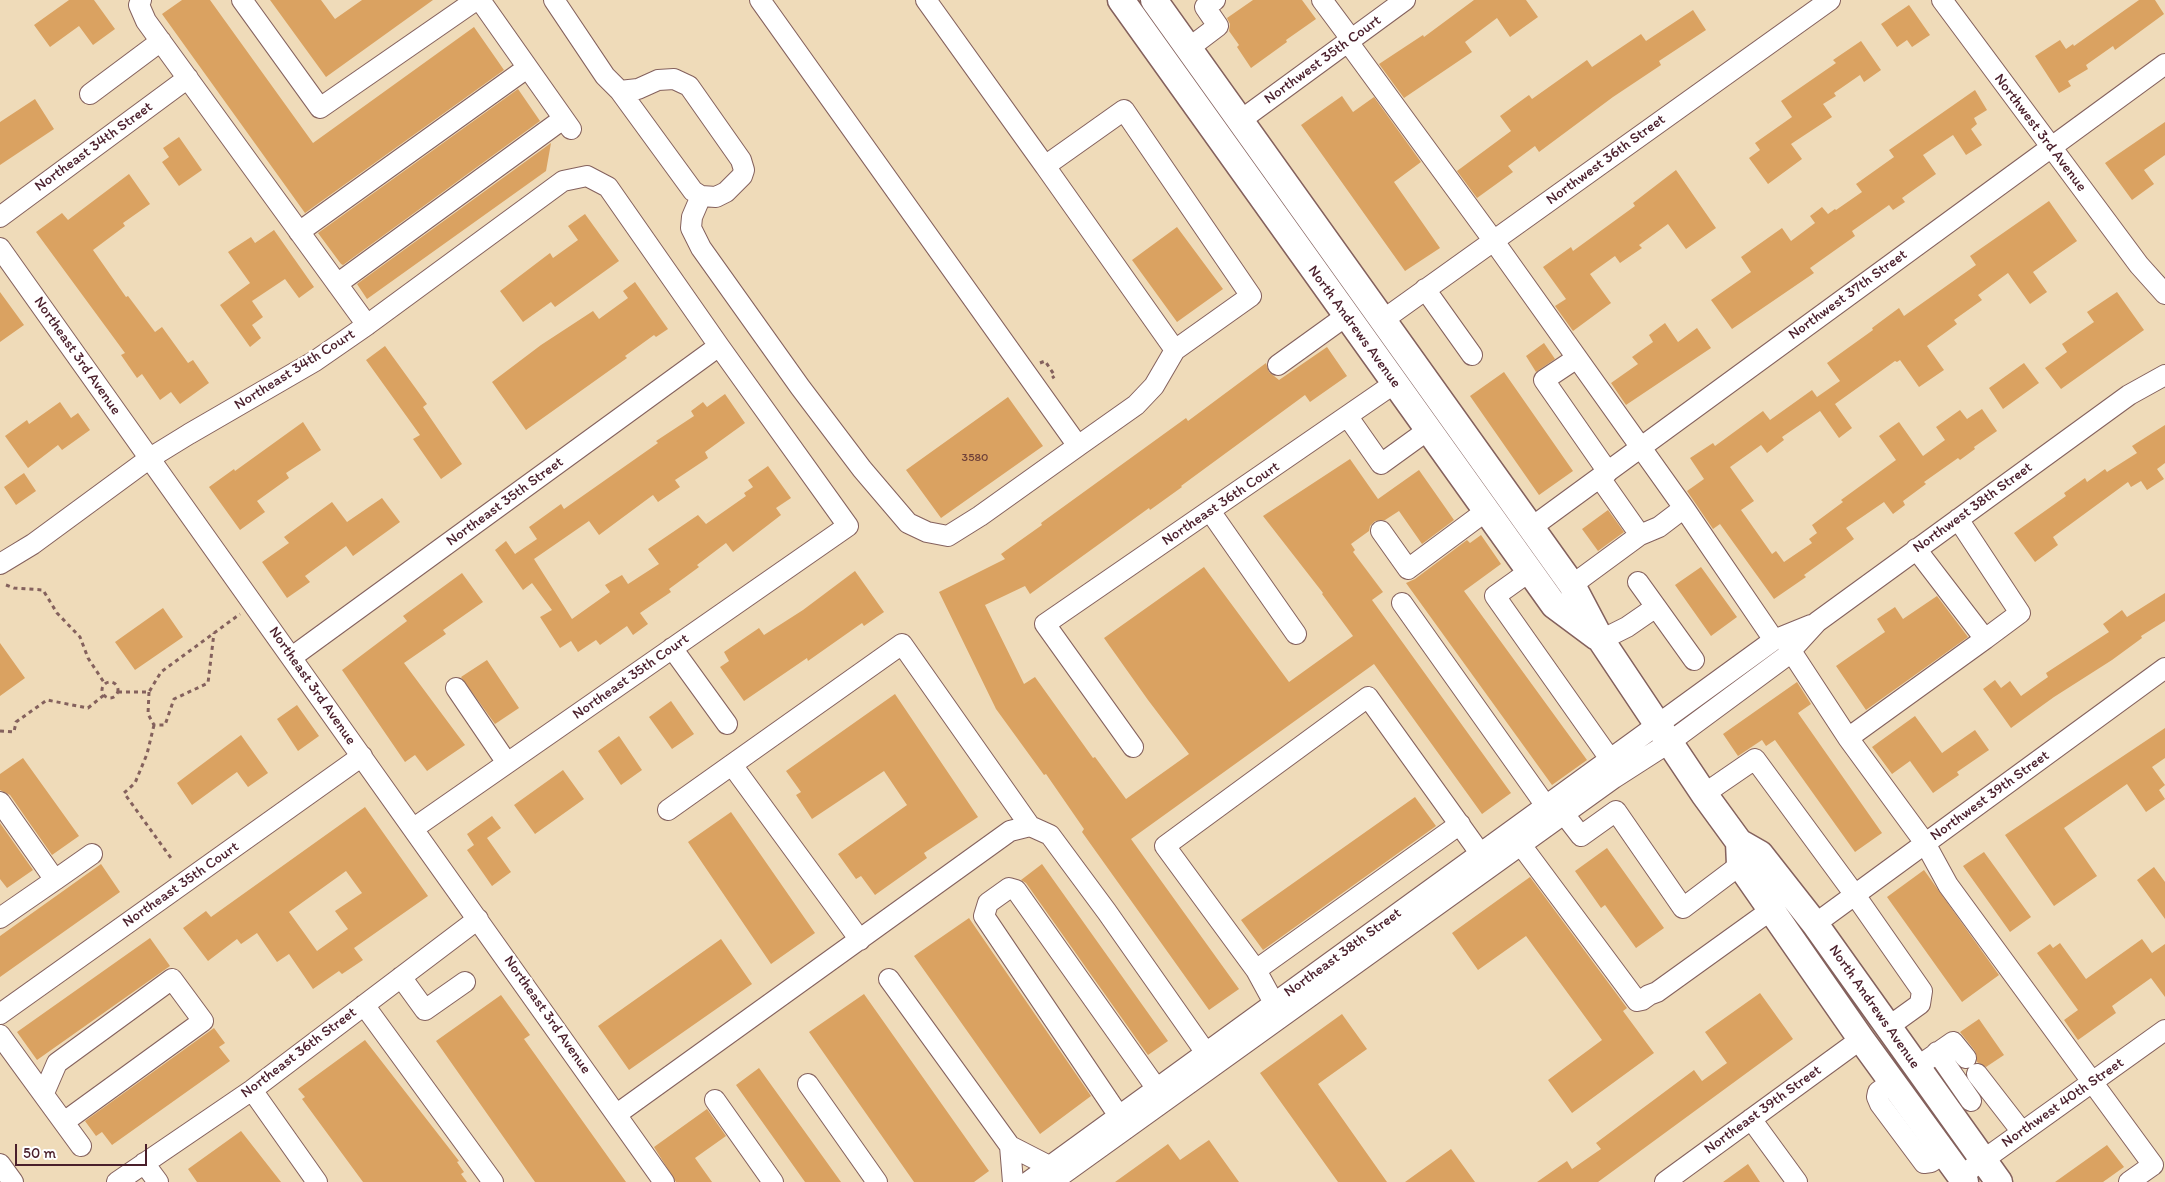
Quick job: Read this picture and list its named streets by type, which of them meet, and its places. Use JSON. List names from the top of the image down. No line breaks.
{"streets":{"main road":["North Andrews Avenue"],"street":["Northwest 35th Court","Northwest 3rd Avenue","Northeast 34th Street","Northwest 36th Street","Northwest 37th Street","Northeast 3rd Avenue","Northeast 34th Court","Northeast 35th Street","Northeast 36th Court","Northwest 38th Street","Northeast 35th Court","Northwest 39th Street","Northeast 38th Street","Northeast 36th Street","Northwest 40th Street","Northeast 39th Street"]},"crossings":[["Northwest 35th Court","North Andrews Avenue"],["Northwest 3rd Avenue","Northwest 37th Street"],["Northwest 36th Street","North Andrews Avenue"],["Northwest 37th Street","North Andrews Avenue"],["North Andrews Avenue","Northeast 36th Court"],["North Andrews Avenue","Northwest 38th Street"],["North Andrews Avenue","Northwest 39th Street"],["North Andrews Avenue","Northeast 38th Street"],["North Andrews Avenue","Northwest 40th Street"],["North Andrews Avenue","Northeast 39th Street"],["Northeast 3rd Avenue","Northeast 34th Court"],["Northeast 3rd Avenue","Northeast 35th Street"],["Northeast 3rd Avenue","Northeast 35th Court"],["Northeast 3rd Avenue","Northeast 36th Street"],["Northeast 34th Court","Northeast 35th Street"],["Northeast 34th Court","Northeast 35th Court"],["Northeast 35th Street","Northeast 35th Court"],["Northwest 38th Street","Northeast 38th Street"]],"house_numbers":["3580"],"scale_bar":"50 m"}
